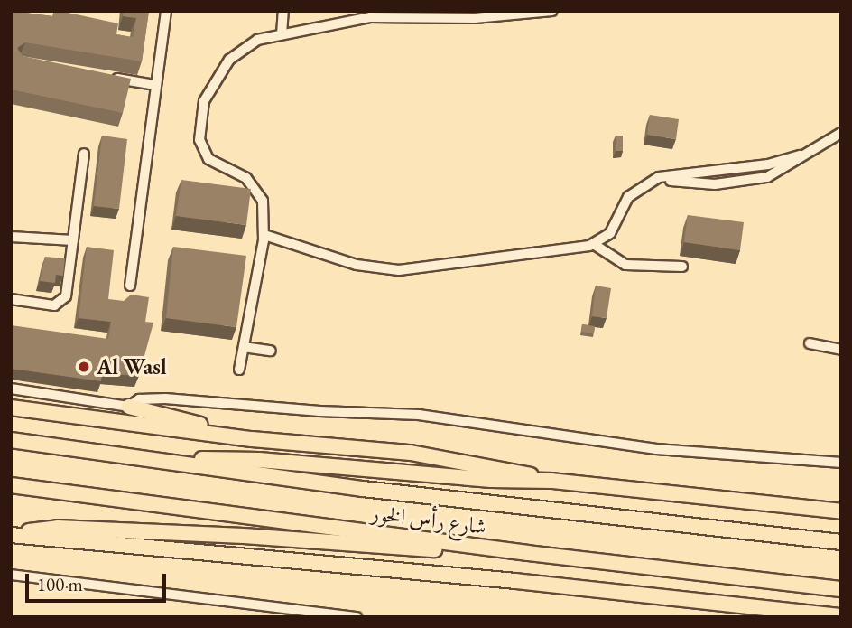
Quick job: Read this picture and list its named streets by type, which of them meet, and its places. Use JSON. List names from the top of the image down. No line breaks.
{"streets":{"highway":["شارع رأس الخور"]},"places":["Al Wasl"],"scale_bar":"100 m"}
